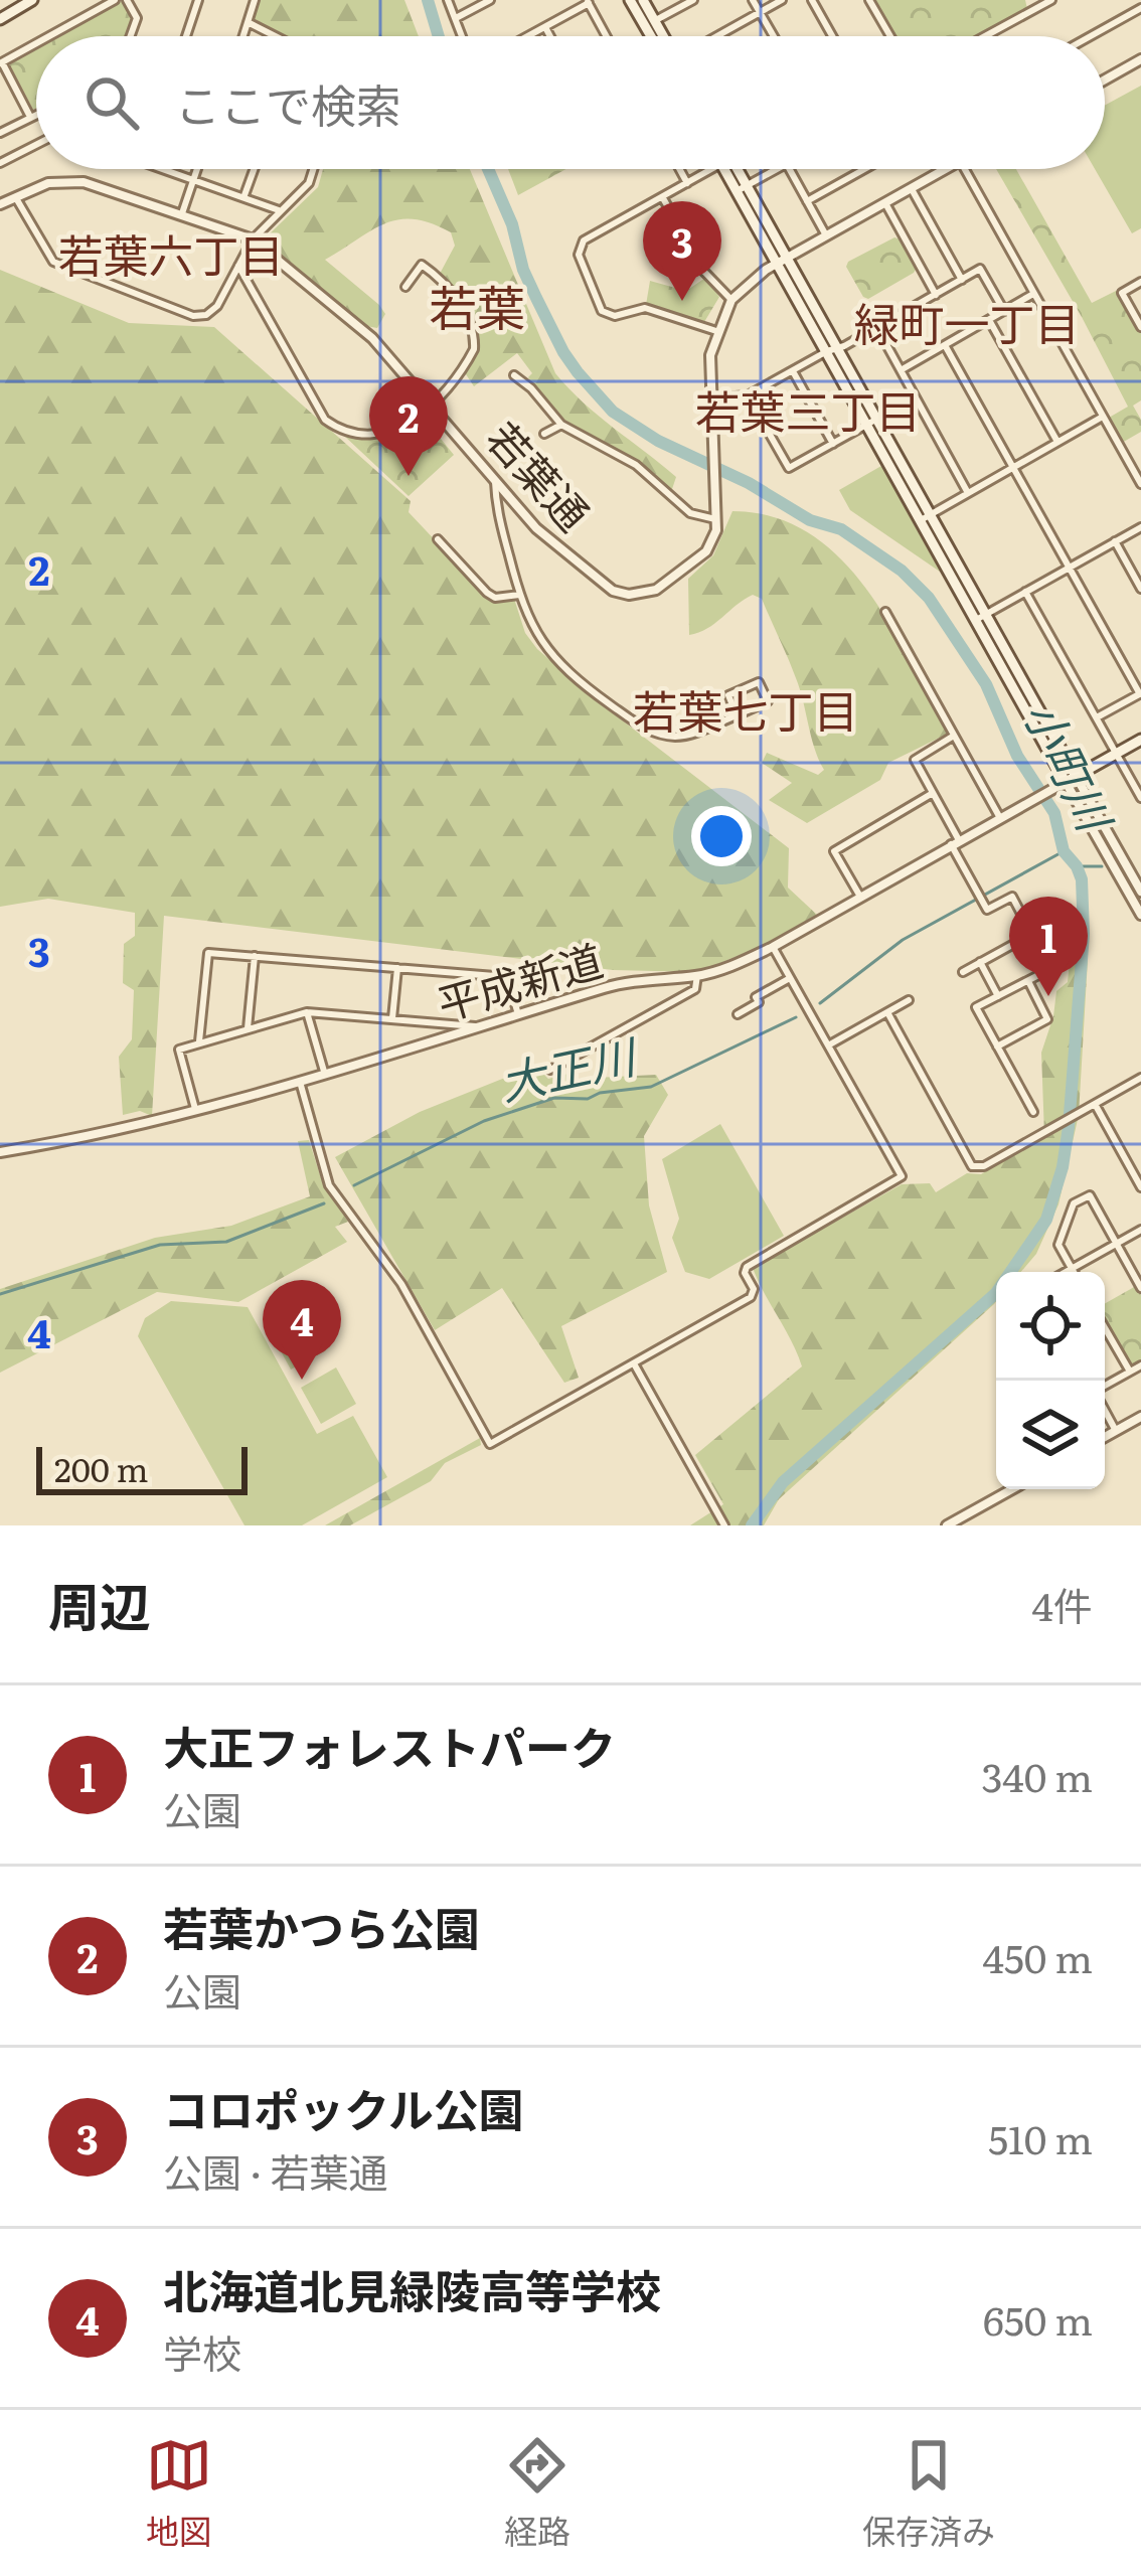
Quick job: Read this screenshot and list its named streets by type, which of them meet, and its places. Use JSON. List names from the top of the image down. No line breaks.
{"streets":{"street":["若葉通","平成新道"]},"districts":["若葉六丁目","若葉","緑町一丁目","若葉三丁目","若葉七丁目"],"water":["小町川","大正川"],"scale_bar":"200 m","page":{"search":"ここで検索","pins":["3","2","1","4"],"scale":"200 m","heading":["周辺","4件"],"list":[{"mark":"1","name":"大正フォレストパーク","note":"公園","value":"340 m"},{"mark":"2","name":"若葉かつら公園","note":"公園","value":"450 m"},{"mark":"3","name":"コロポックル公園","note":"公園 · 若葉通","value":"510 m"},{"mark":"4","name":"北海道北見緑陵高等学校","note":"学校","value":"650 m"}],"nav":["地図","経路","保存済み"]},"grid":{"rows":["2","3","4"]}}
